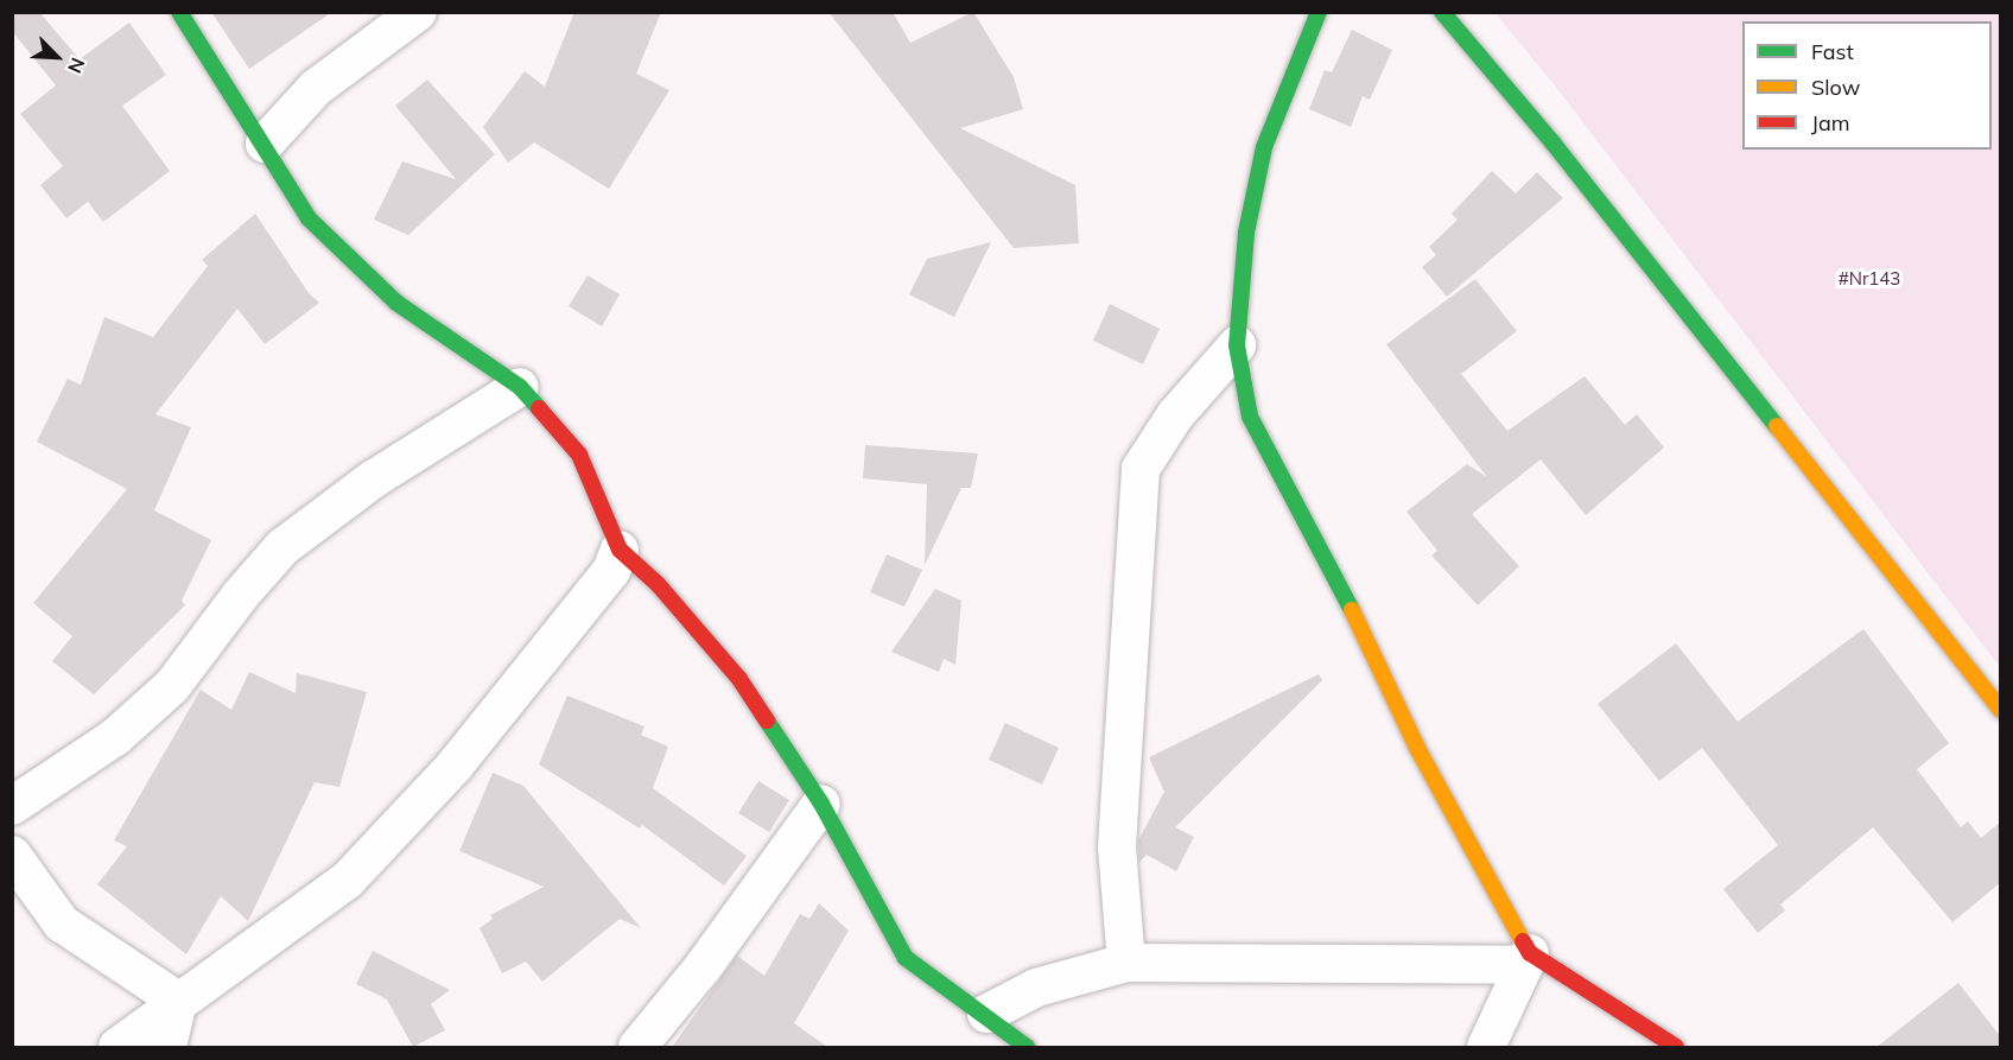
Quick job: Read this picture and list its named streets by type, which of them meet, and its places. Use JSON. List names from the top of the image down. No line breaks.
{"parks":["#Nr143"],"legend":["Fast","Slow","Jam"],"north":"bottom right"}
